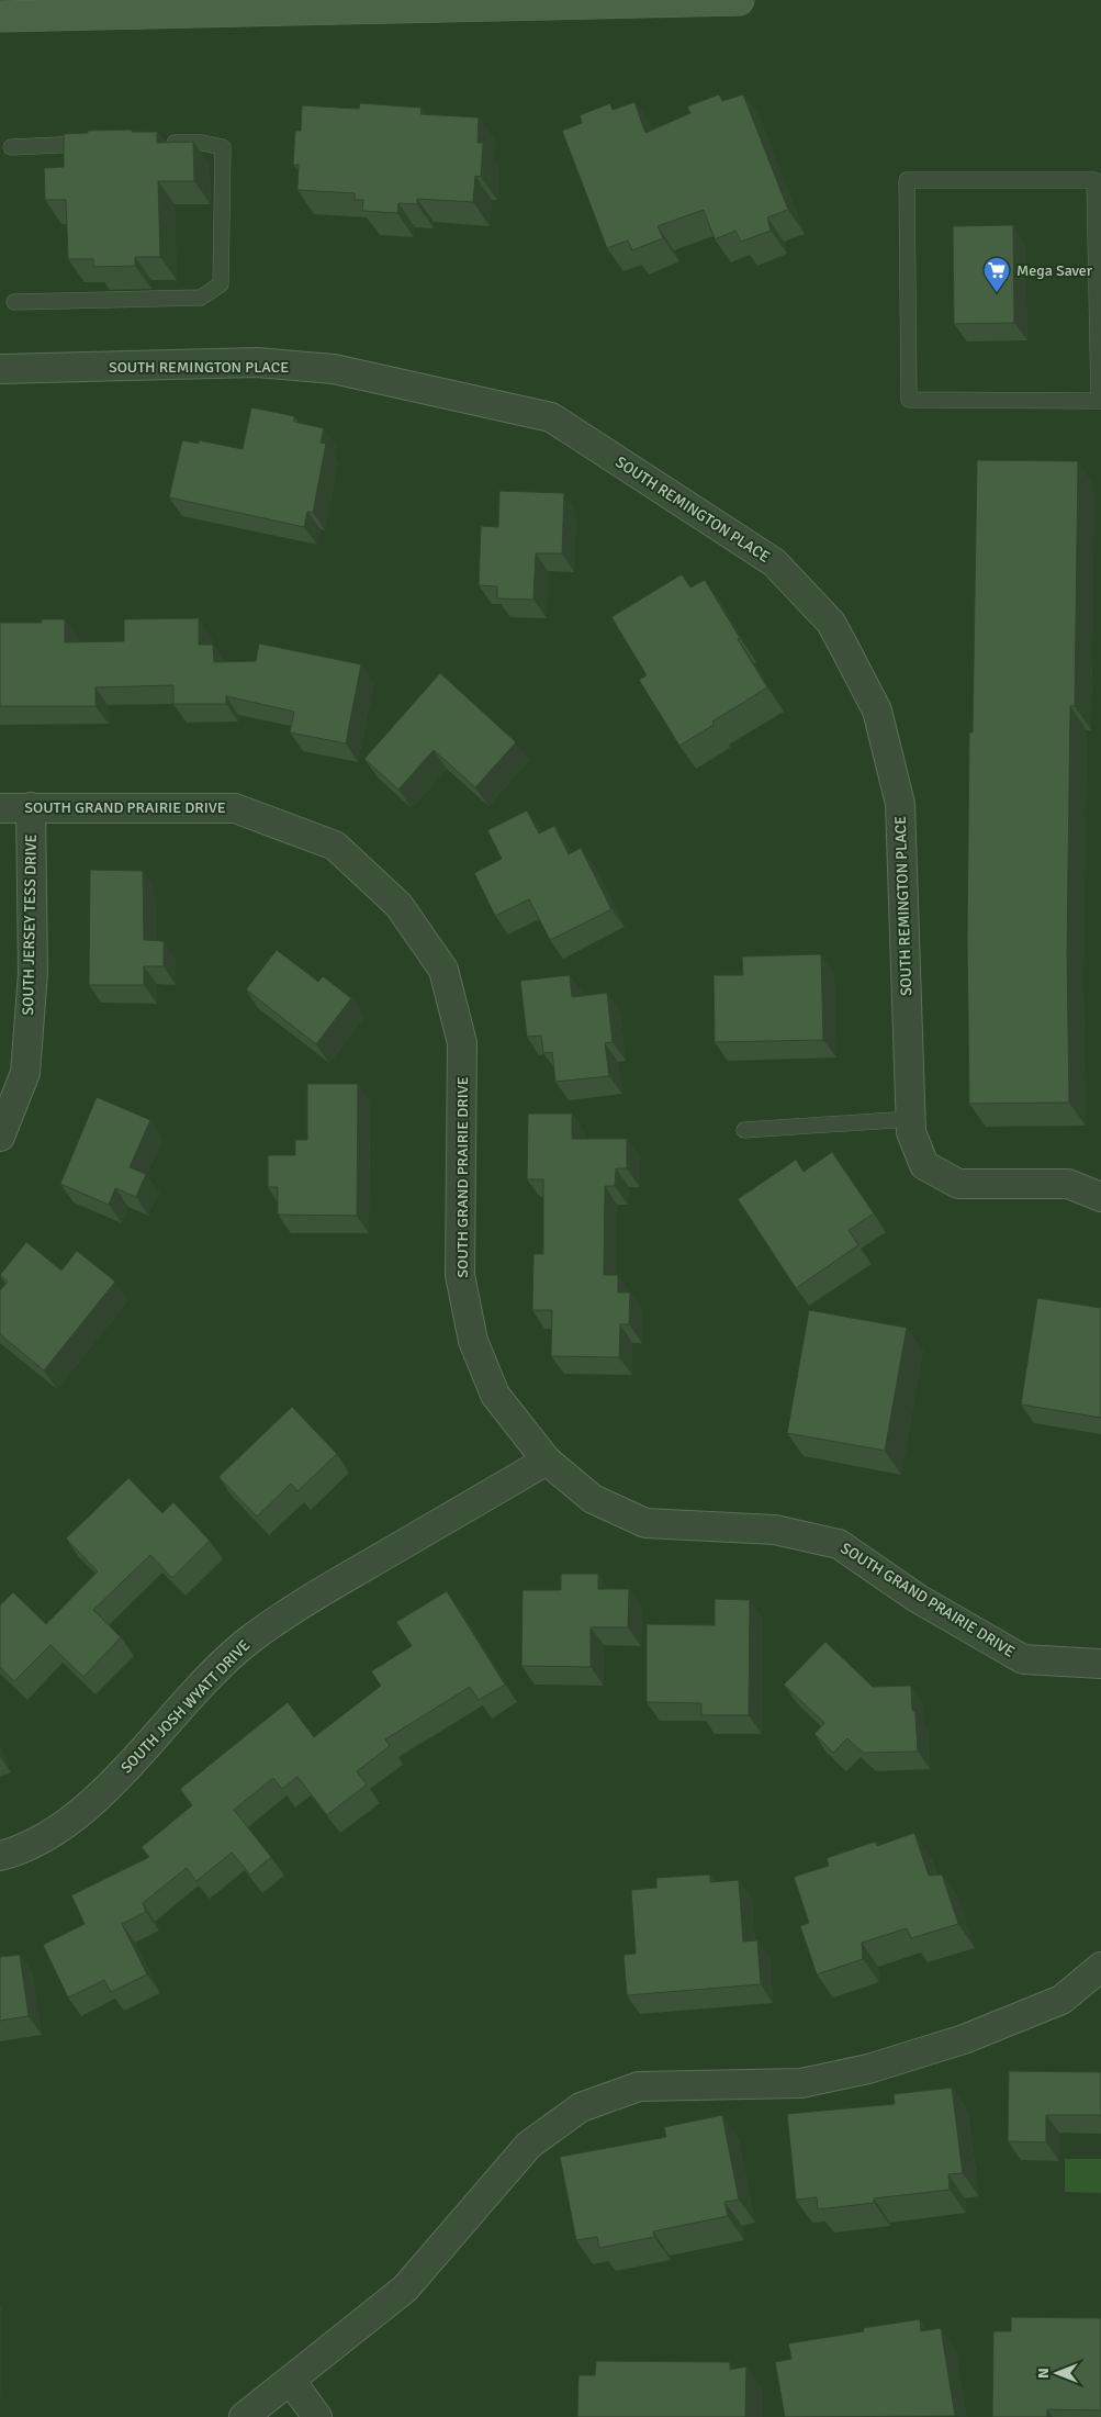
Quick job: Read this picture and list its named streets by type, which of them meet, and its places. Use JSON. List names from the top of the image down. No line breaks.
{"streets":{"street":["SOUTH REMINGTON PLACE","SOUTH GRAND PRAIRIE DRIVE","SOUTH JERSEY TESS DRIVE","SOUTH JOSH WYATT DRIVE"]},"crossings":[["SOUTH GRAND PRAIRIE DRIVE","SOUTH JERSEY TESS DRIVE"],["SOUTH GRAND PRAIRIE DRIVE","SOUTH JOSH WYATT DRIVE"]],"places":{"supermarket":["Mega Saver"]},"north":"left"}
